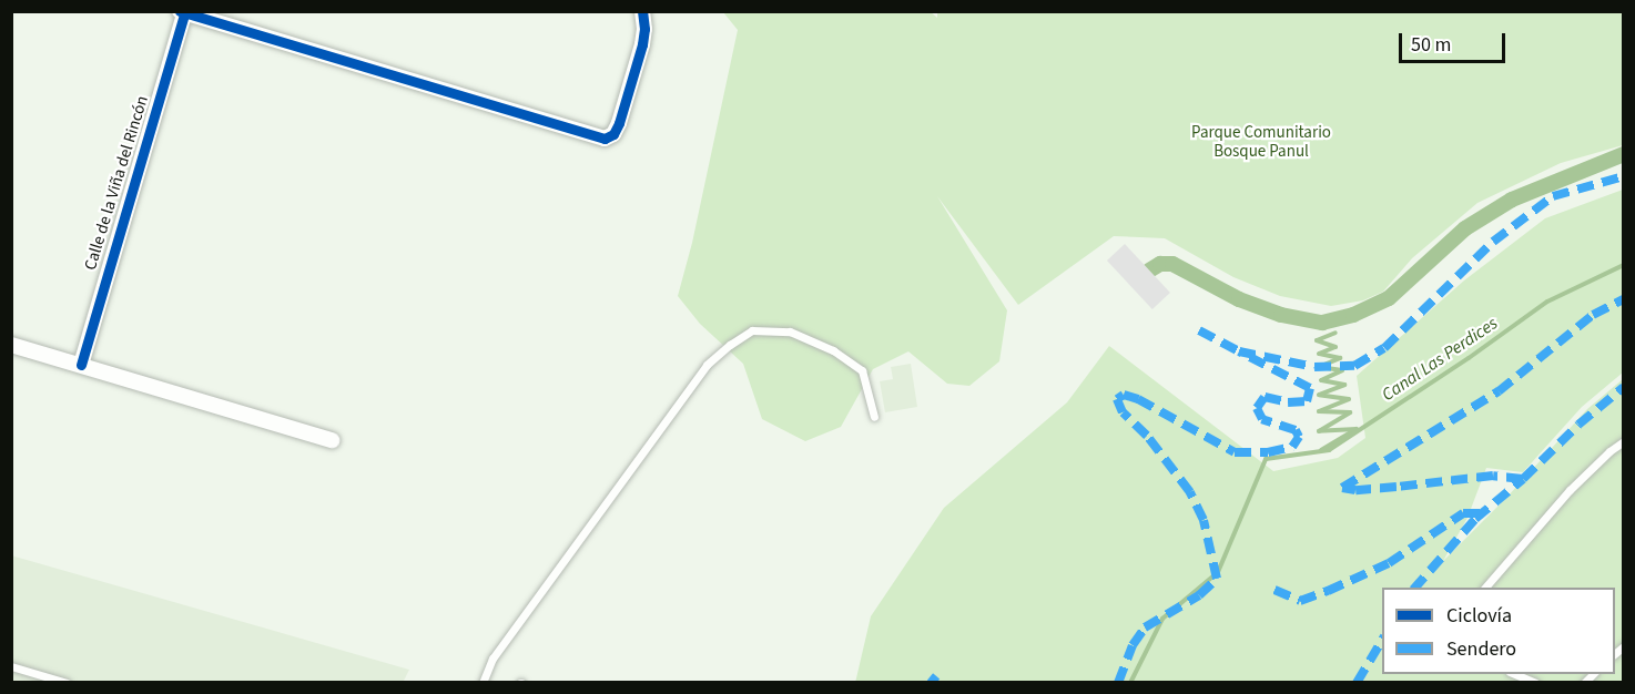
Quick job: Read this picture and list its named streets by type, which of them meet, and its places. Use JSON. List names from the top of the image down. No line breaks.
{"streets":{"street":["Calle de la Viña del Rincón"]},"water":["Canal Las Perdices"],"parks":["Parque Comunitario Bosque Panul"],"legend":["Ciclovía","Sendero"],"scale_bar":"50 m"}
